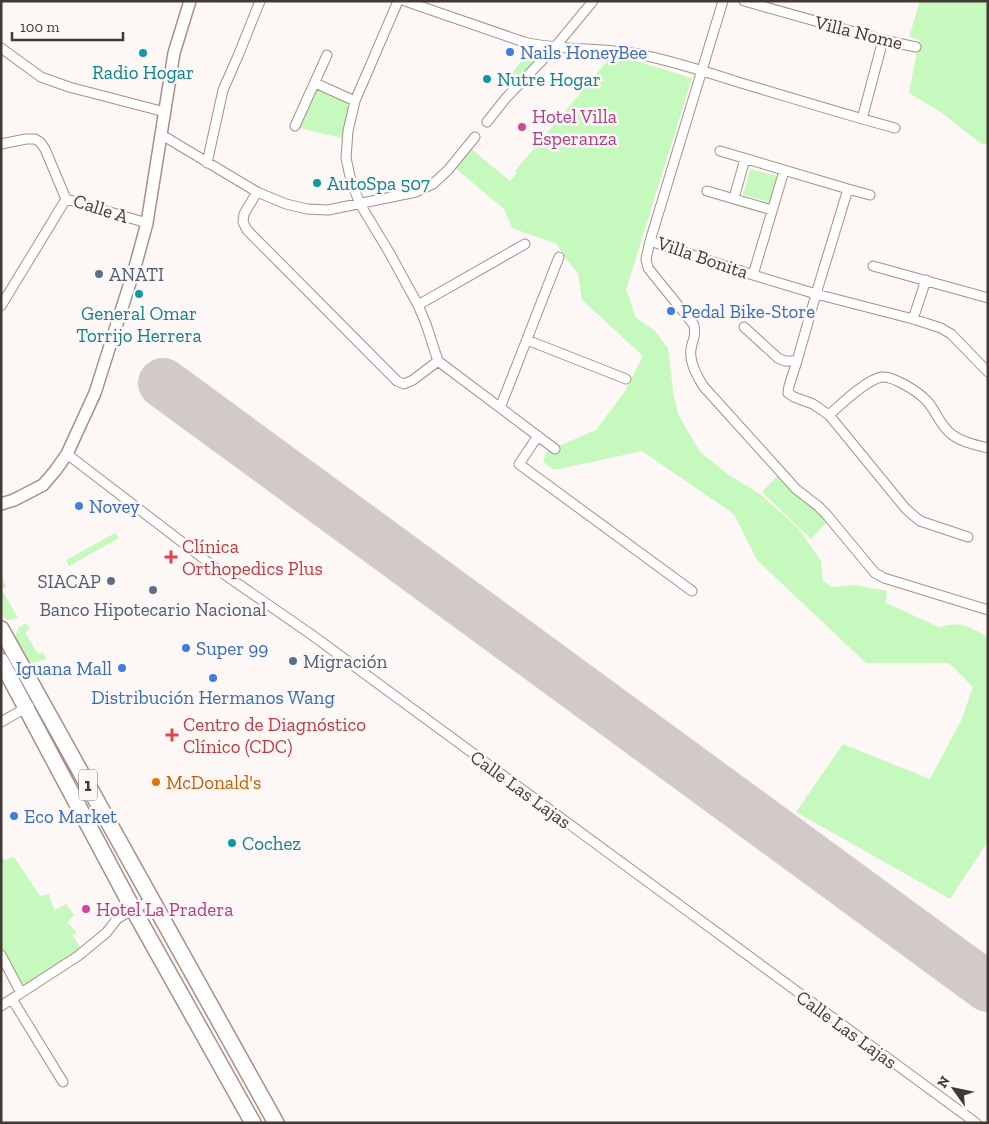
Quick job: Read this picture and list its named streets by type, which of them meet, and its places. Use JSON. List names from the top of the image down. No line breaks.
{"streets":{"highway":["1"],"street":["Villa Nome","Calle A","Villa Bonita","Calle Las Lajas"]},"places":{"other":["Nails HoneyBee","Radio Hogar","Nutre Hogar","Hotel Villa Esperanza","AutoSpa 507","ANATI","General Omar Torrijo Herrera","Pedal Bike-Store","Novey","SIACAP","Banco Hipotecario Nacional","Super 99","Migración","Iguana Mall","Distribución Hermanos Wang","McDonald's","Eco Market","Cochez","Hotel La Pradera"],"health":["Clínica Orthopedics Plus","Centro de Diagnóstico Clínico (CDC)"]},"scale_bar":"100 m","north":"top left"}
